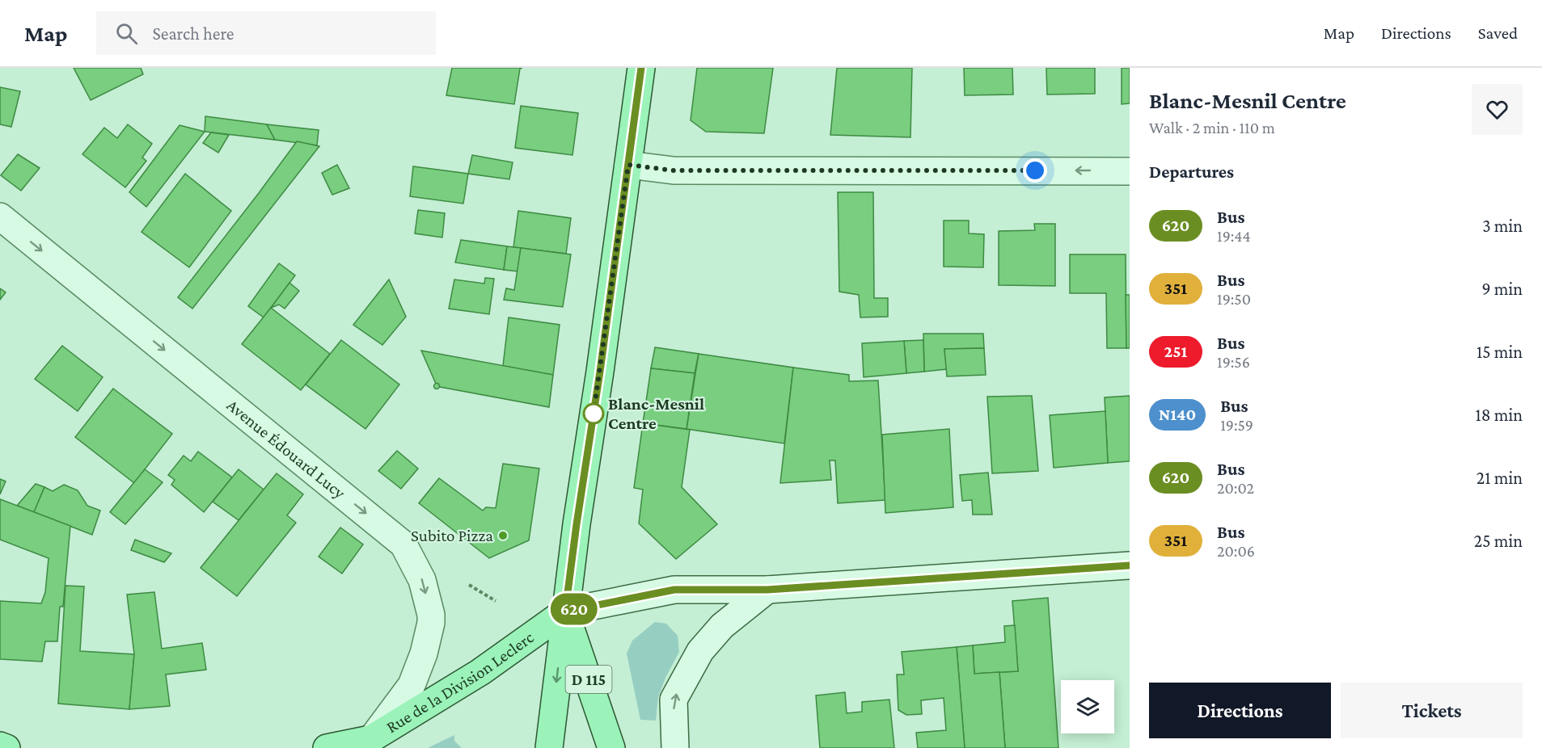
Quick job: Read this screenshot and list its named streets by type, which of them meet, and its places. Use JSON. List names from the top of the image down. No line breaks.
{"streets":{"main road":["D 115","Rue de la Division Leclerc"],"street":["Avenue Édouard Lucy"]},"crossings":[["Avenue Édouard Lucy","Rue de la Division Leclerc"],["D 115","Rue de la Division Leclerc"]],"one_way":["Avenue Édouard Lucy"],"places":["Blanc-Mesnil Centre","Subito Pizza"],"lines":["bus line 620"],"page":{"header":"Map","search":"Search here","nav":["Map","Directions","Saved"],"on_map":"620","heading":[["Blanc-Mesnil Centre","Walk · 2 min · 110 m"],"Departures"],"list":[{"mark":"620","name":"Bus","note":"19:44","value":"3 min"},{"mark":"351","name":"Bus","note":"19:50","value":"9 min"},{"mark":"251","name":"Bus","note":"19:56","value":"15 min"},{"mark":"N140","name":"Bus","note":"19:59","value":"18 min"},{"mark":"620","name":"Bus","note":"20:02","value":"21 min"},{"mark":"351","name":"Bus","note":"20:06","value":"25 min"}],"buttons":["Directions","Tickets"]}}
